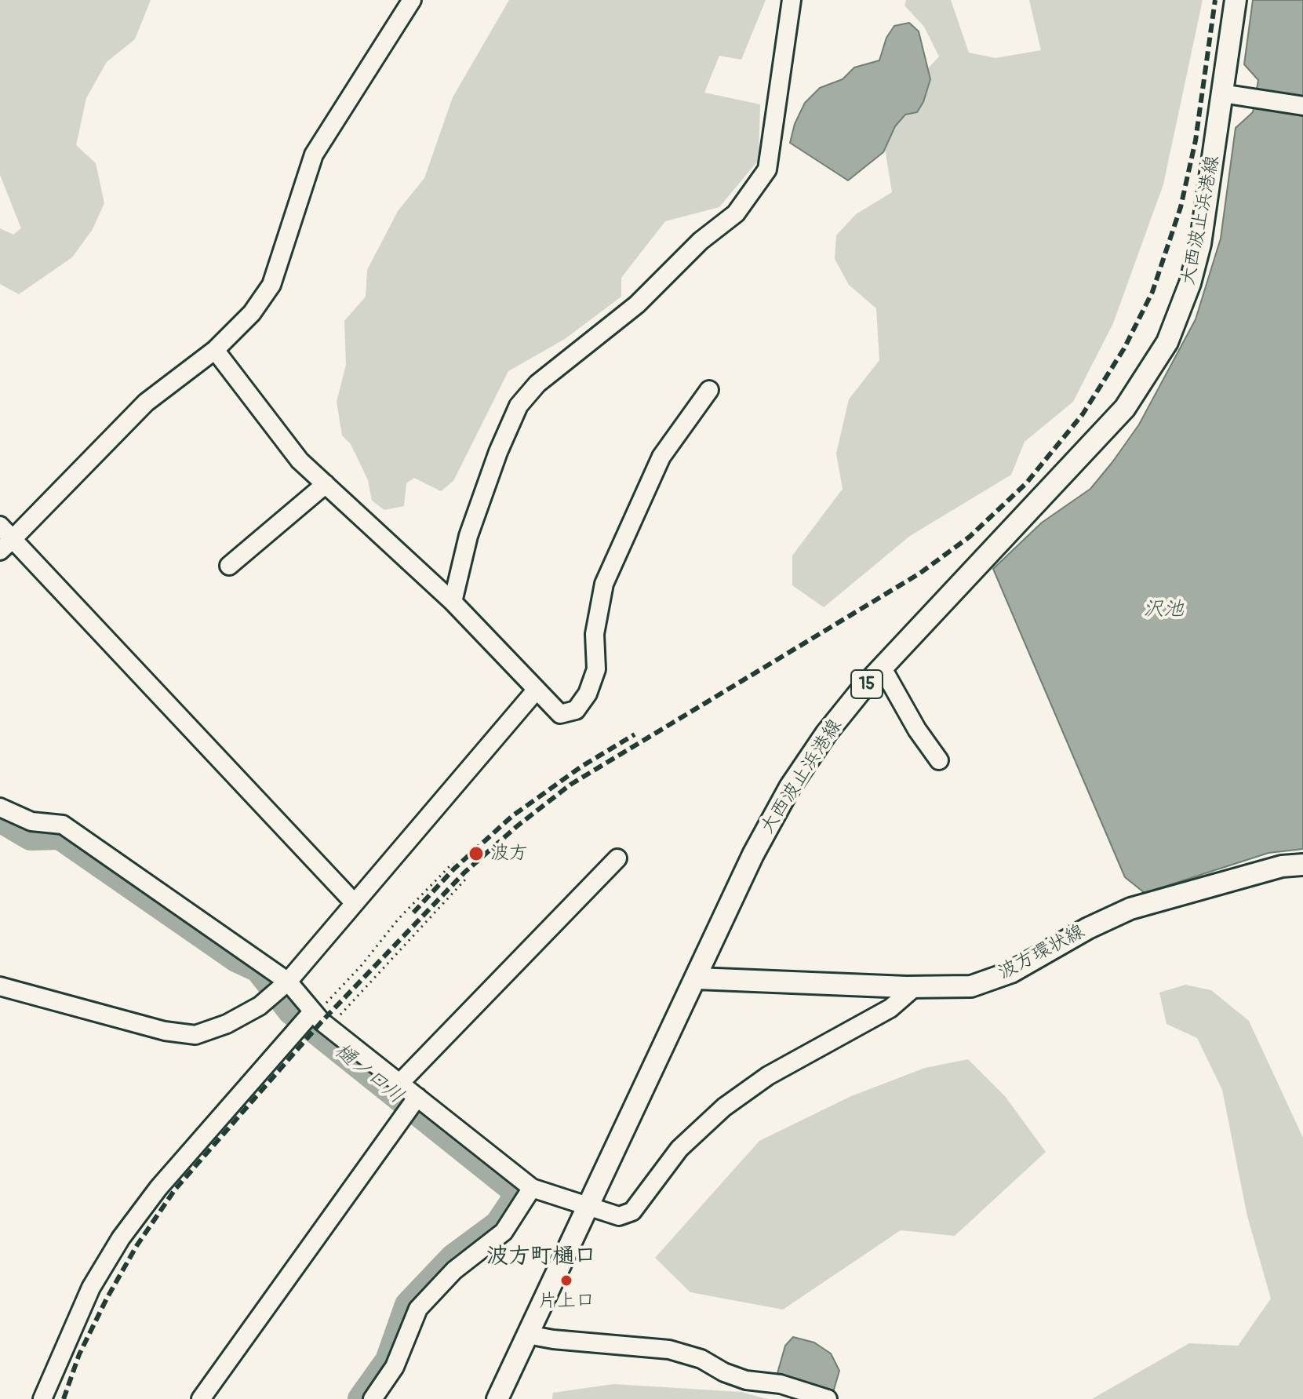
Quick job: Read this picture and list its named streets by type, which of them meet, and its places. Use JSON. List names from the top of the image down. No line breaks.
{"streets":{"main road":["大西波止浜港線","15","波方環状線"]},"crossings":[["大西波止浜港線","波方環状線"]],"districts":["波方町樋口"],"water":["沢池","樋ノ口川"],"places":["波方","片上口"]}
